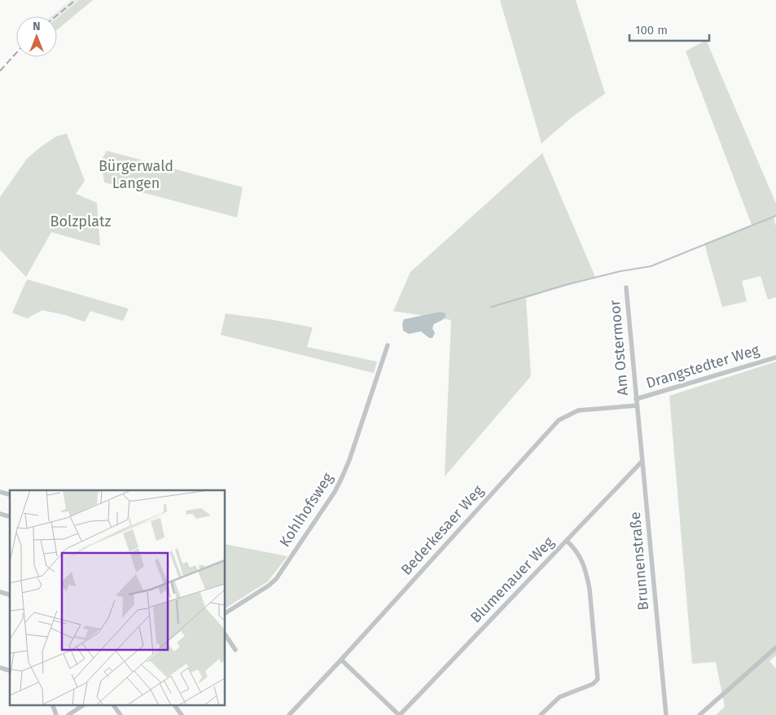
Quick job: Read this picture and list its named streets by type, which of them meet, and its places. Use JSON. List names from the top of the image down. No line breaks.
{"streets":{"street":["Am Ostermoor","Drangstedter Weg","Kohlhofsweg","Bederkesaer Weg","Brunnenstraße","Blumenauer Weg"]},"crossings":[["Am Ostermoor","Drangstedter Weg"],["Am Ostermoor","Bederkesaer Weg"],["Am Ostermoor","Brunnenstraße"],["Bederkesaer Weg","Brunnenstraße"],["Brunnenstraße","Blumenauer Weg"]],"parks":["Bürgerwald Langen","Bolzplatz"],"scale_bar":"100 m","north":"top"}
